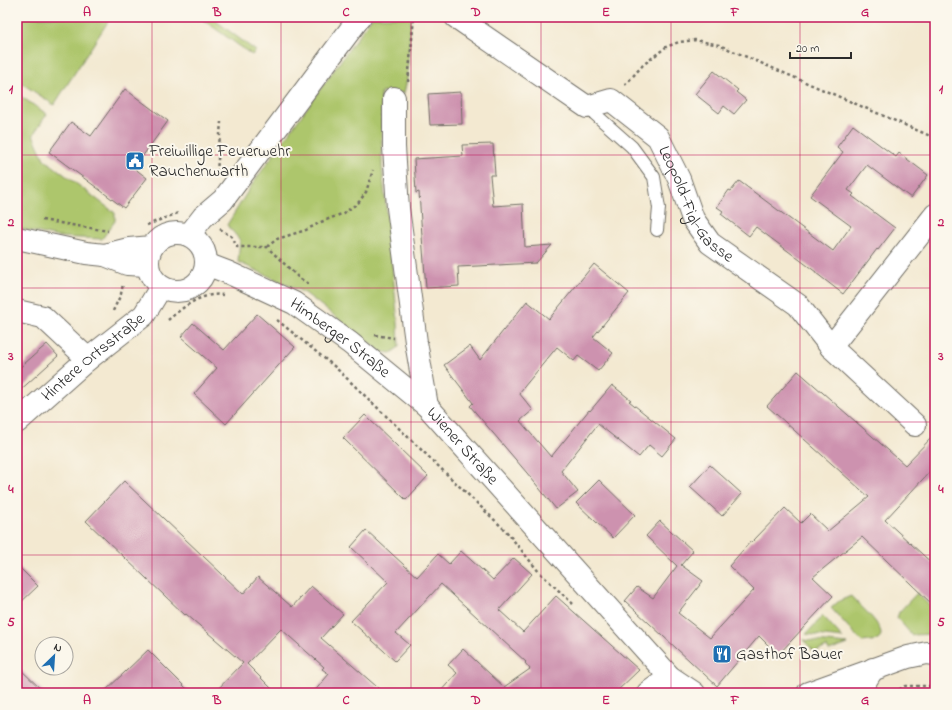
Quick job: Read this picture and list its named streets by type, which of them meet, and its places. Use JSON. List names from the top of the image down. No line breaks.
{"streets":{"street":["Leopold-Figl-Gasse","Himberger Straße","Hintere Ortsstraße","Wiener Straße"]},"crossings":[["Himberger Straße","Hintere Ortsstraße"],["Himberger Straße","Wiener Straße"]],"places":{"public building":["Freiwillige Feuerwehr Rauchenwarth"],"restaurant":["Gasthof Bauer"]},"scale_bar":"20 m","north":"top right","grid":{"columns":["A","B","C","D","E","F","G"],"rows":["1","2","3","4","5"]}}
